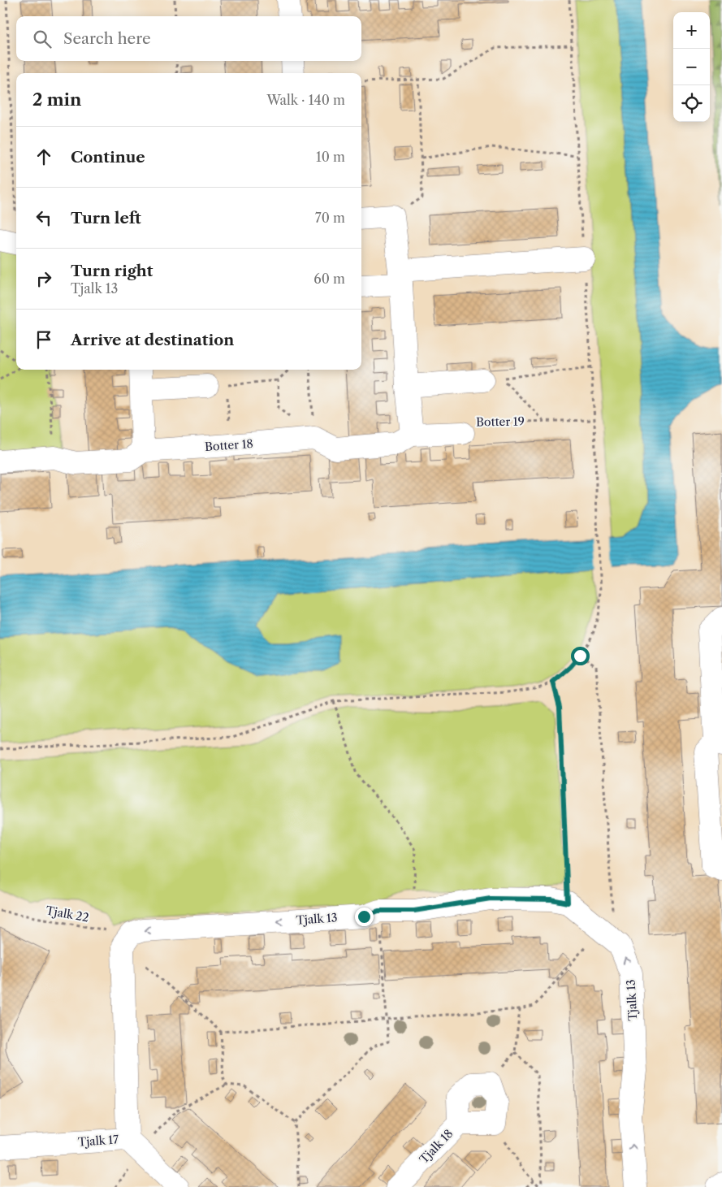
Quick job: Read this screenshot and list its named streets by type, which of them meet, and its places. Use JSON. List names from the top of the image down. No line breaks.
{"streets":{"street":["Botter 19","Botter 18","Tjalk 13","Tjalk 17","Tjalk 18"],"path":["Tjalk 22"]},"crossings":[["Botter 19","Botter 18"],["Tjalk 22","Tjalk 13"]],"page":{"map_buttons":["+","−"],"search":"Search here","heading":["2 min","Walk · 140 m"],"list":[["Continue","10 m"],["Turn left","70 m"],["Turn right","Tjalk 13","60 m"],"Arrive at destination"]}}
